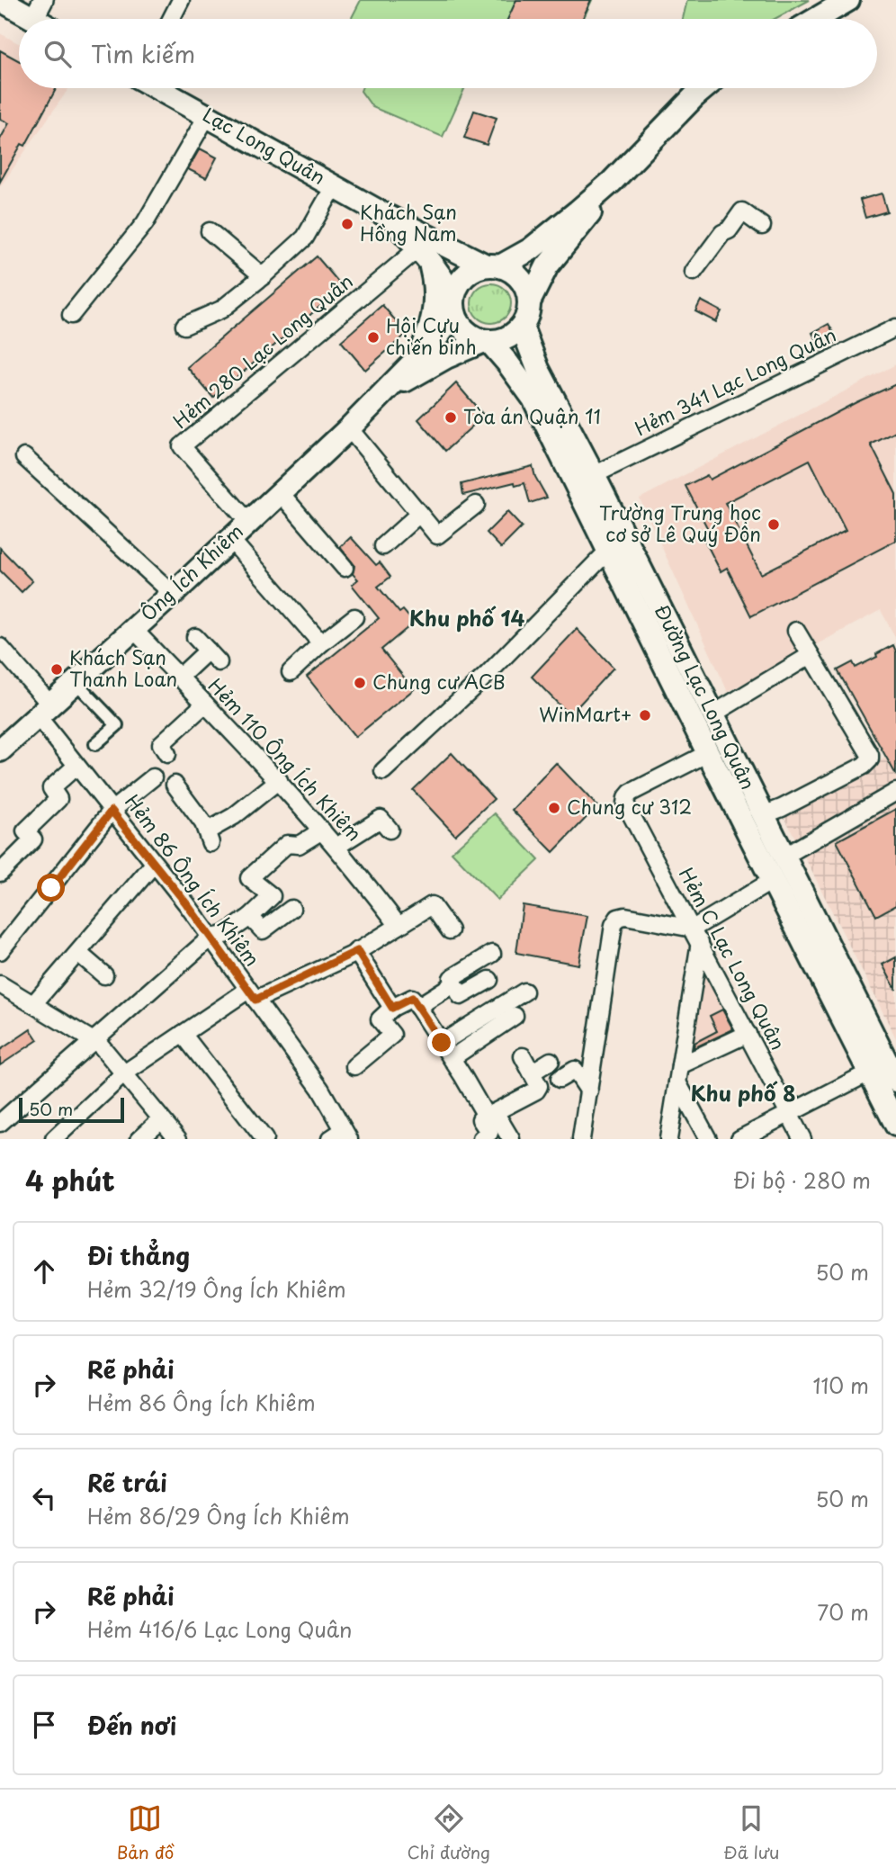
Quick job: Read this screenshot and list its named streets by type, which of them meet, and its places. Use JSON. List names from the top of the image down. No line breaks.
{"streets":{"main road":["Lạc Long Quân","Ông Ích Khiêm","Đường Lạc Long Quân"],"street":["Hẻm 280 Lạc Long Quân","Hẻm 341 Lạc Long Quân","Hẻm 110 Ông Ích Khiêm","Hẻm 86 Ông Ích Khiêm","Hẻm C Lạc Long Quân"]},"crossings":[["Hẻm 280 Lạc Long Quân","Ông Ích Khiêm"],["Hẻm 341 Lạc Long Quân","Đường Lạc Long Quân"],["Ông Ích Khiêm","Hẻm 110 Ông Ích Khiêm"],["Ông Ích Khiêm","Hẻm 86 Ông Ích Khiêm"],["Đường Lạc Long Quân","Hẻm C Lạc Long Quân"]],"districts":["Khu phố 14","Khu phố 8"],"places":["Khách Sạn Hồng Nam","Hội Cựu chiến binh","Tòa án Quận 11","Trường Trung học cơ sở Lê Quý Đôn","Khách Sạn Thanh Loan","Chung cư ACB","WinMart+","Chung cư 312"],"scale_bar":"50 m","page":{"search":"Tìm kiếm","scale":"50 m","heading":["4 phút","Đi bộ · 280 m"],"list":[["Đi thẳng","Hẻm 32/19 Ông Ích Khiêm","50 m"],["Rẽ phải","Hẻm 86 Ông Ích Khiêm","110 m"],["Rẽ trái","Hẻm 86/29 Ông Ích Khiêm","50 m"],["Rẽ phải","Hẻm 416/6 Lạc Long Quân","70 m"],"Đến nơi"],"nav":["Bản đồ","Chỉ đường","Đã lưu"]}}
